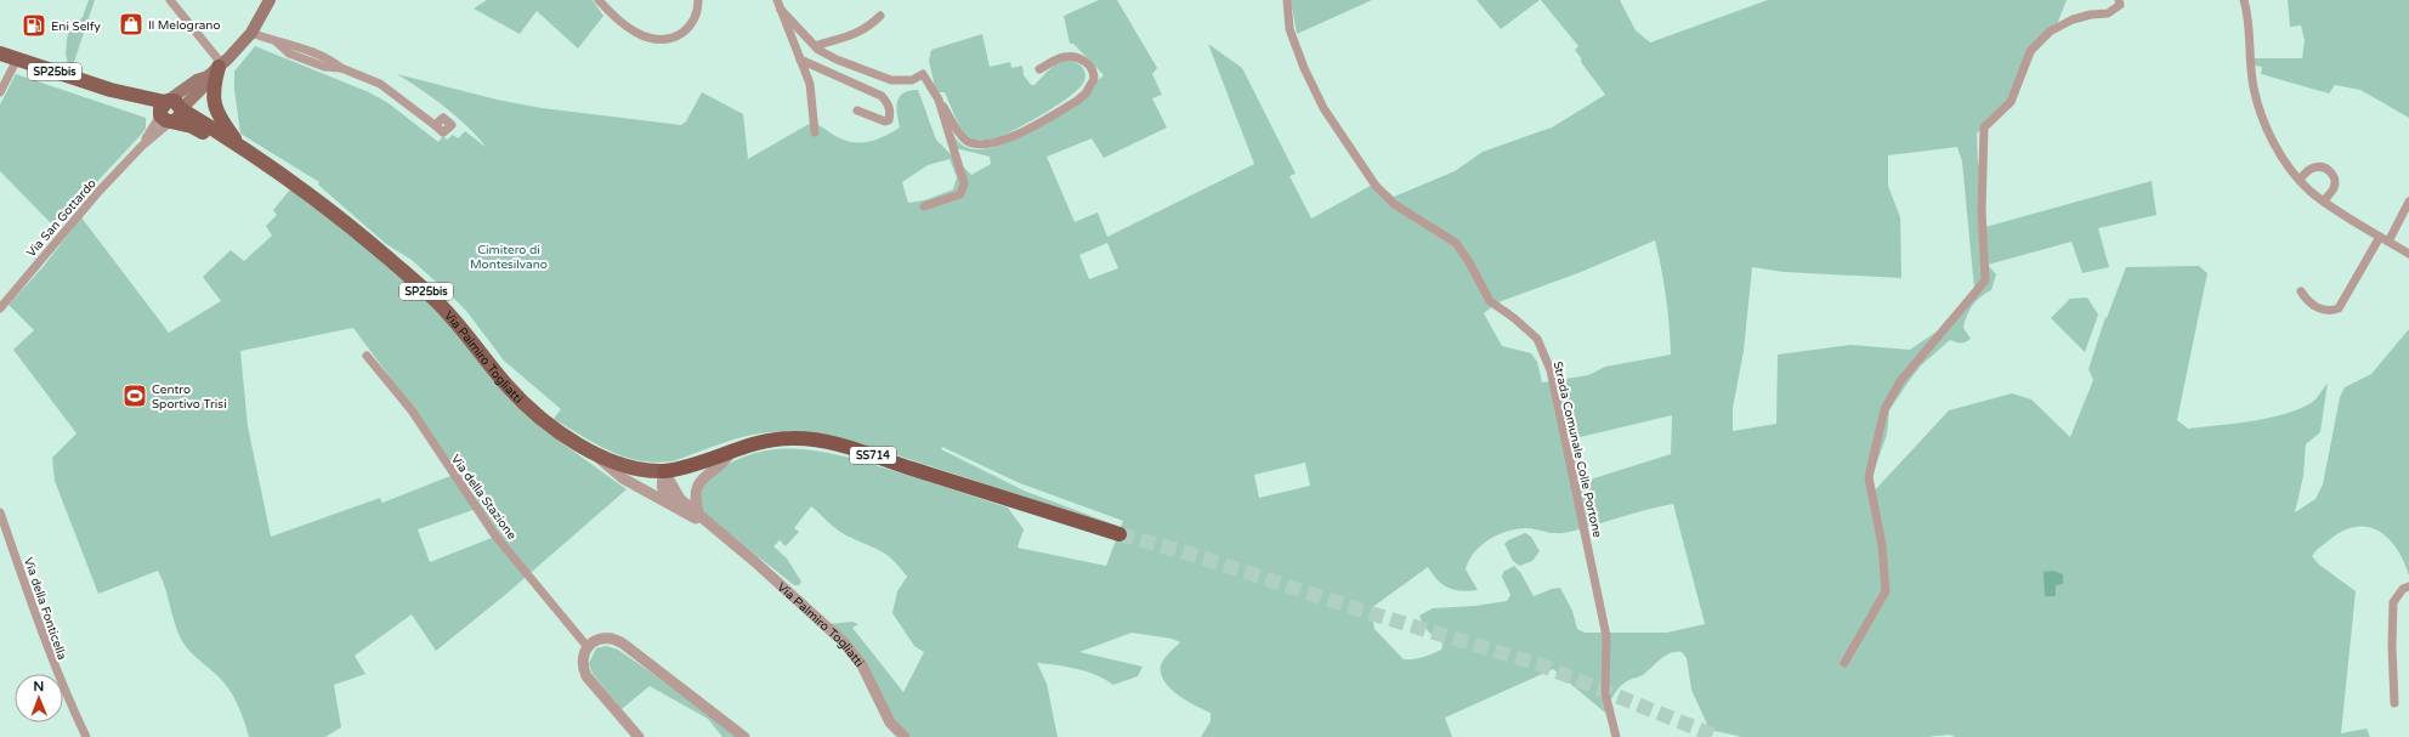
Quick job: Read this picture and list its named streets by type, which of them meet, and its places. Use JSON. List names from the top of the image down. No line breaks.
{"streets":{"highway":["SS714"],"main road":["SP25bis","Via Palmiro Togliatti"],"street":["Via San Gottardo","Strada Comunale Colle Portone","Via della Stazione","Via della Fonticella"]},"crossings":[["Via San Gottardo","Via Palmiro Togliatti"],["Via Palmiro Togliatti","SS714"]],"parks":["Cimitero di Montesilvano"],"places":{"shop":["Il Melograno"],"fuel station":["Eni Selfy"],"sports":["Centro Sportivo Trisi"]},"north":"top"}
